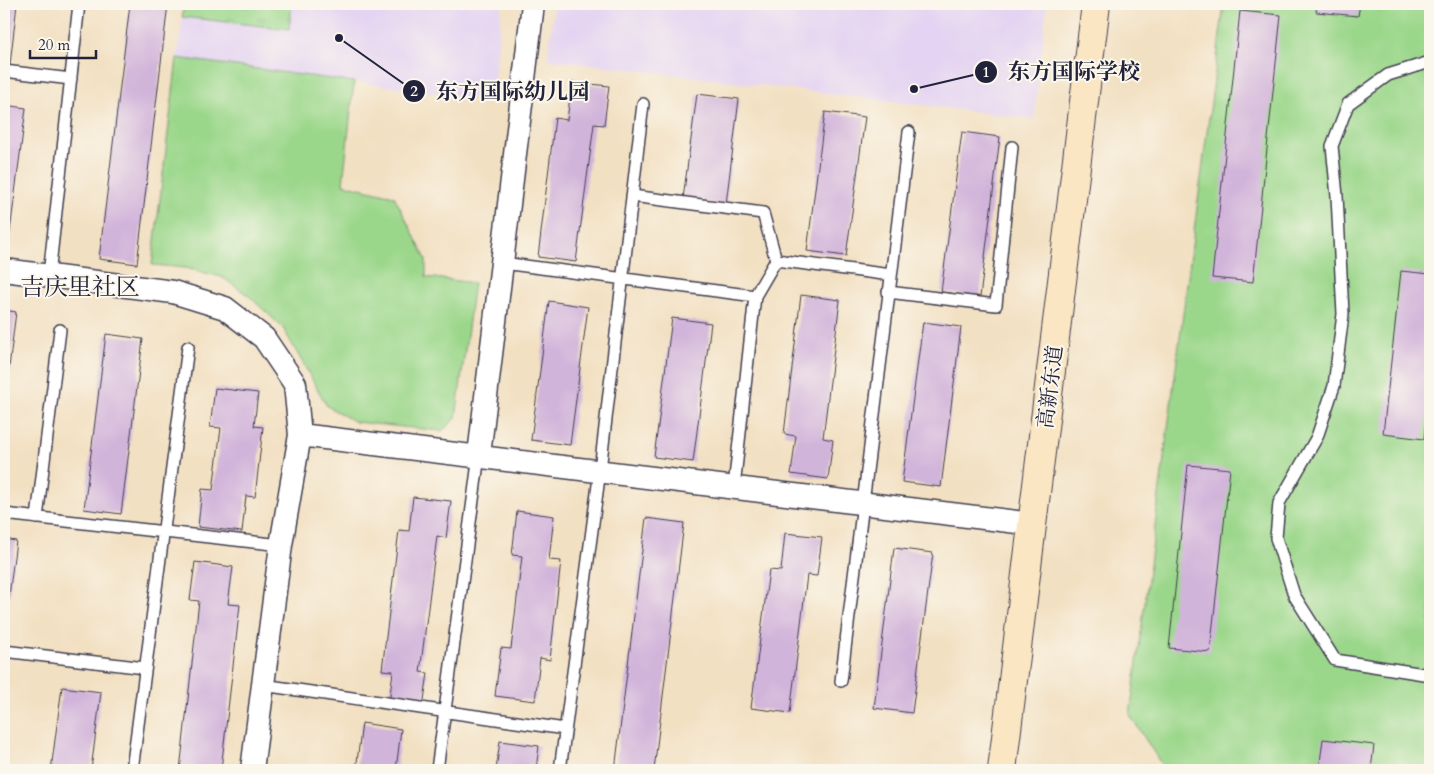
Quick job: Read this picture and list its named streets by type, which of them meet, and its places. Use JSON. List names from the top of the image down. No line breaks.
{"streets":{"main road":["高新东道"]},"districts":["吉庆里社区"],"places":["东方国际幼儿园","东方国际学校"],"scale_bar":"20 m"}
